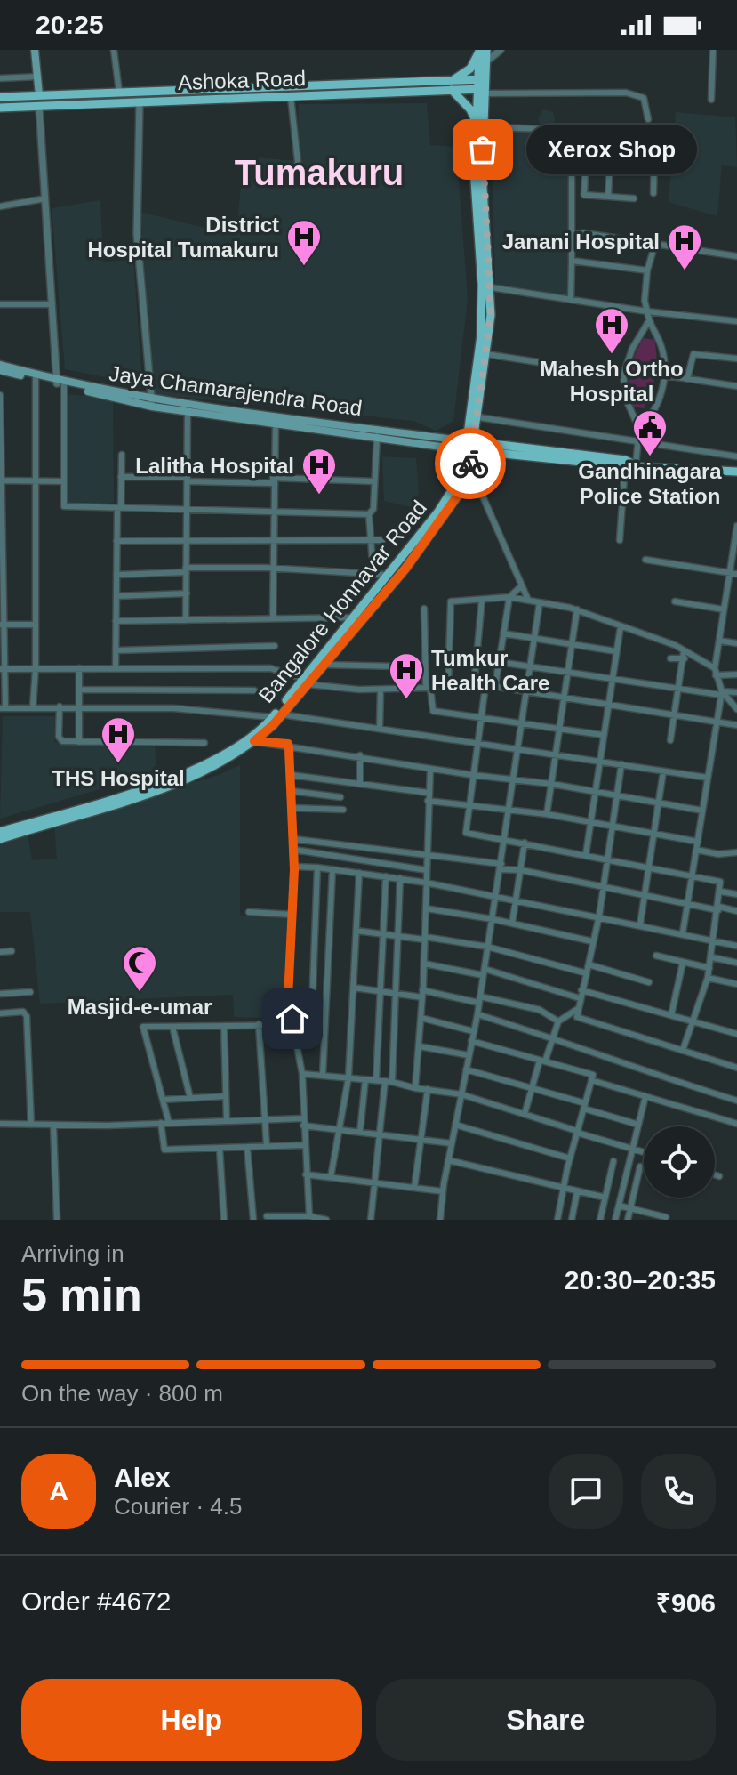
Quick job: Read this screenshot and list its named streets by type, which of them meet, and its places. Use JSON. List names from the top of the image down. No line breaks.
{"streets":{"main road":["Ashoka Road","Jaya Chamarajendra Road","Bangalore Honnavar Road"]},"crossings":[["Ashoka Road","Bangalore Honnavar Road"],["Jaya Chamarajendra Road","Bangalore Honnavar Road"]],"districts":["Tumakuru"],"places":{"other":["Xerox Shop"],"hospital":["District Hospital Tumakuru","Janani Hospital","Mahesh Ortho Hospital","Lalitha Hospital","Tumkur Health Care","THS Hospital"],"public building":["Gandhinagara Police Station"],"mosque":["Masjid-e-umar"]},"page":{"status":"20:25","bubble":"Xerox Shop","heading":["5 min","Arriving in","20:30–20:35"],"panel":["Alex","Courier · 4.5","Order #4672","₹906"],"bar":"On the way · 800 m","round":"A","buttons":["Help","Share"]}}
